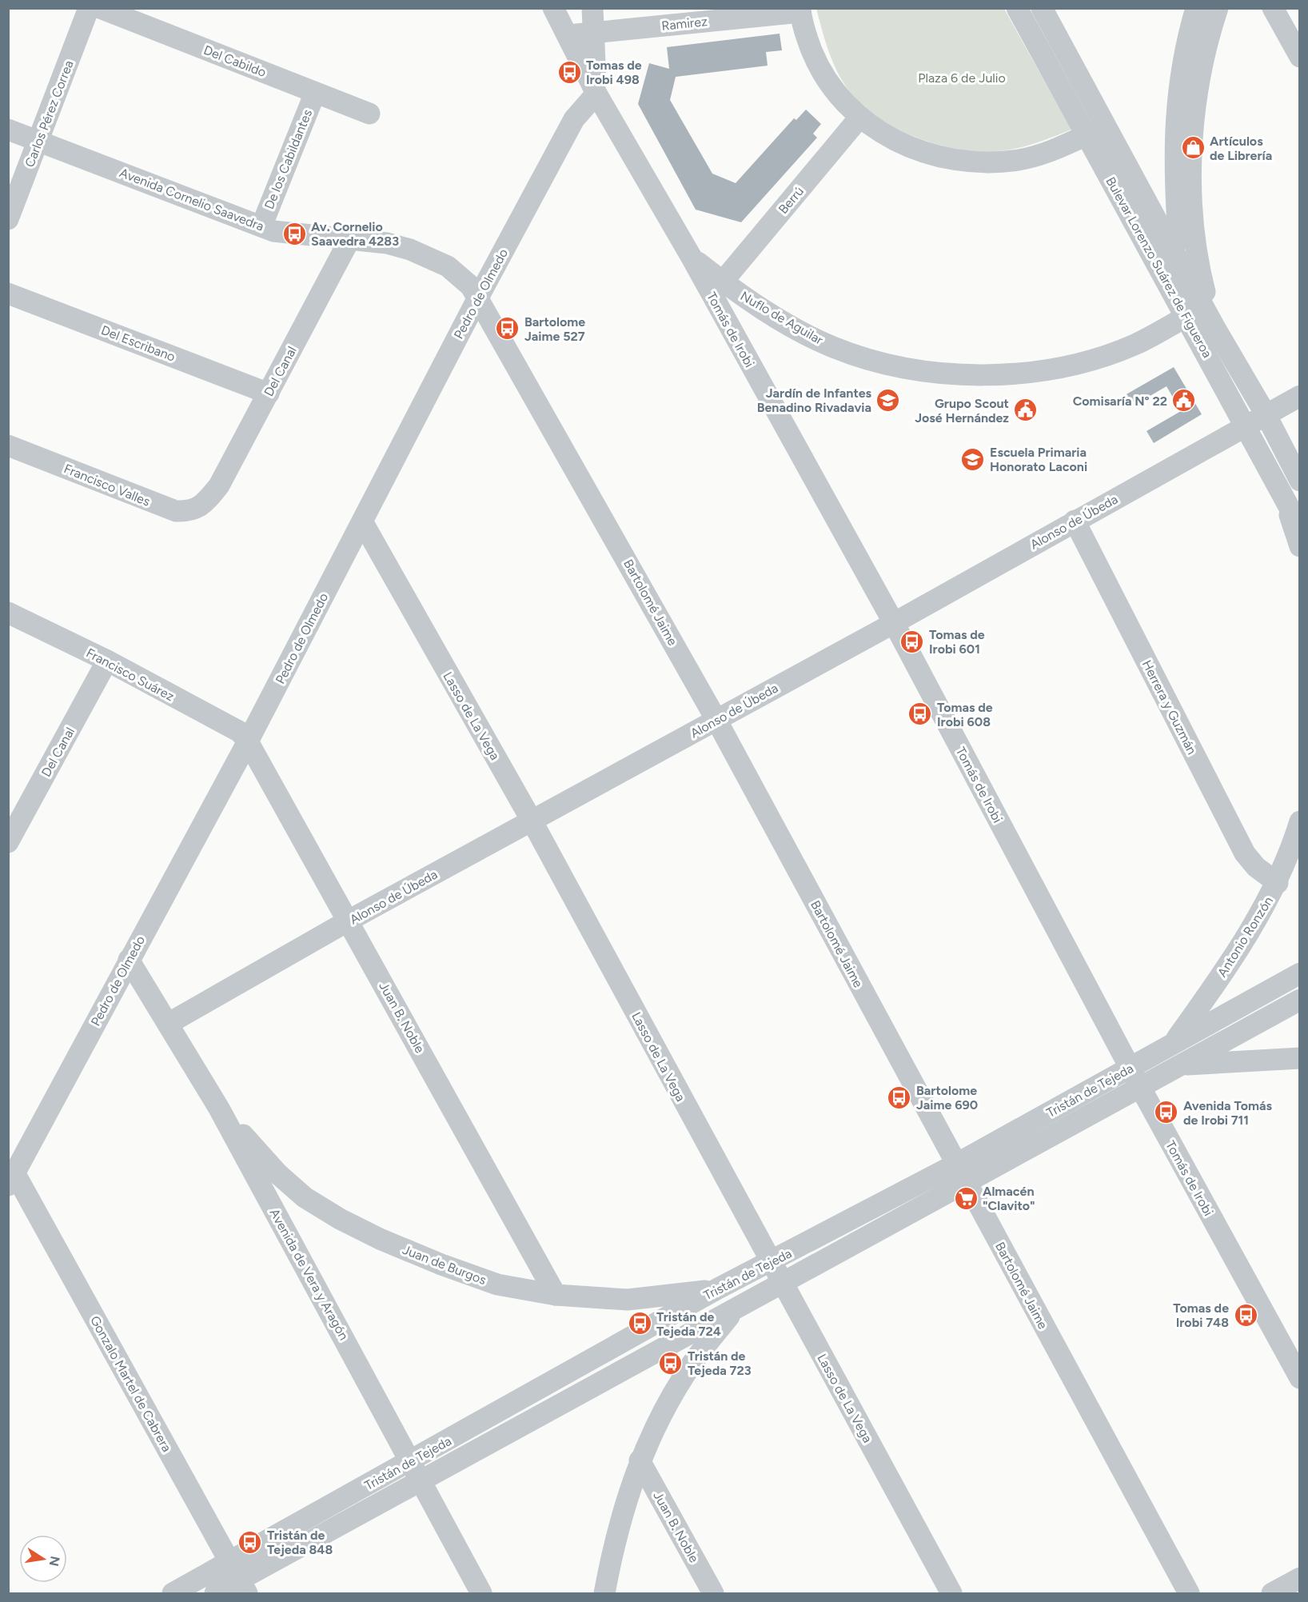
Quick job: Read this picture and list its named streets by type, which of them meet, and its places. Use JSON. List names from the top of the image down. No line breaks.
{"streets":{"street":["Ramirez","Del Cabildo","Carlos Pérez Correa","De los Cabildantes","Avenida Cornelio Saavedra","Berrú","Bulevar Lorenzo Suárez de Figueroa","Pedro de Olmedo","Nuflo de Aguilar","Tomás de Irobi","Del Escribano","Del Canal","Francisco Valles","Alonso de Úbeda","Bartolomé Jaime","Francisco Suárez","Herrera y Guzmán","Lasso de La Vega","Antonio Ronzón","Juan B. Noble","Tristán de Tejeda","Juan de Burgos","Avenida de Vera y Aragón","Gonzalo Martel de Cabrera"]},"crossings":[["Ramirez","Tomás de Irobi"],["Del Cabildo","De los Cabildantes"],["Carlos Pérez Correa","Avenida Cornelio Saavedra"],["De los Cabildantes","Avenida Cornelio Saavedra"],["Avenida Cornelio Saavedra","Pedro de Olmedo"],["Avenida Cornelio Saavedra","Del Canal"],["Avenida Cornelio Saavedra","Bartolomé Jaime"],["Berrú","Nuflo de Aguilar"],["Bulevar Lorenzo Suárez de Figueroa","Nuflo de Aguilar"],["Bulevar Lorenzo Suárez de Figueroa","Alonso de Úbeda"],["Pedro de Olmedo","Tomás de Irobi"],["Pedro de Olmedo","Bartolomé Jaime"],["Pedro de Olmedo","Francisco Suárez"],["Pedro de Olmedo","Lasso de La Vega"],["Pedro de Olmedo","Juan B. Noble"],["Pedro de Olmedo","Avenida de Vera y Aragón"],["Pedro de Olmedo","Gonzalo Martel de Cabrera"],["Nuflo de Aguilar","Tomás de Irobi"],["Tomás de Irobi","Alonso de Úbeda"],["Tomás de Irobi","Tristán de Tejeda"],["Del Escribano","Del Canal"],["Del Canal","Francisco Valles"],["Del Canal","Francisco Suárez"],["Alonso de Úbeda","Bartolomé Jaime"],["Alonso de Úbeda","Herrera y Guzmán"],["Alonso de Úbeda","Lasso de La Vega"],["Alonso de Úbeda","Juan B. Noble"],["Alonso de Úbeda","Avenida de Vera y Aragón"],["Bartolomé Jaime","Tristán de Tejeda"],["Francisco Suárez","Juan B. Noble"],["Herrera y Guzmán","Antonio Ronzón"],["Lasso de La Vega","Tristán de Tejeda"],["Antonio Ronzón","Tristán de Tejeda"],["Juan B. Noble","Juan de Burgos"],["Tristán de Tejeda","Juan de Burgos"],["Tristán de Tejeda","Avenida de Vera y Aragón"],["Tristán de Tejeda","Gonzalo Martel de Cabrera"],["Juan de Burgos","Avenida de Vera y Aragón"]],"parks":["Plaza 6 de Julio"],"places":{"bus stop":["Tomas de Irobi 498","Av. Cornelio Saavedra 4283","Bartolome Jaime 527","Tomas de Irobi 601","Tomas de Irobi 608","Bartolome Jaime 690","Avenida Tomás de Irobi 711","Tomas de Irobi 748","Tristán de Tejeda 724","Tristán de Tejeda 723","Tristán de Tejeda 848"],"shop":["Artículos de Librería"],"school or university":["Jardín de Infantes Benadino Rivadavia","Escuela Primaria Honorato Laconi"],"public building":["Comisaría N° 22","Grupo Scout José Hernández"],"supermarket":["Almacén \"Clavito\""]},"north":"right"}
